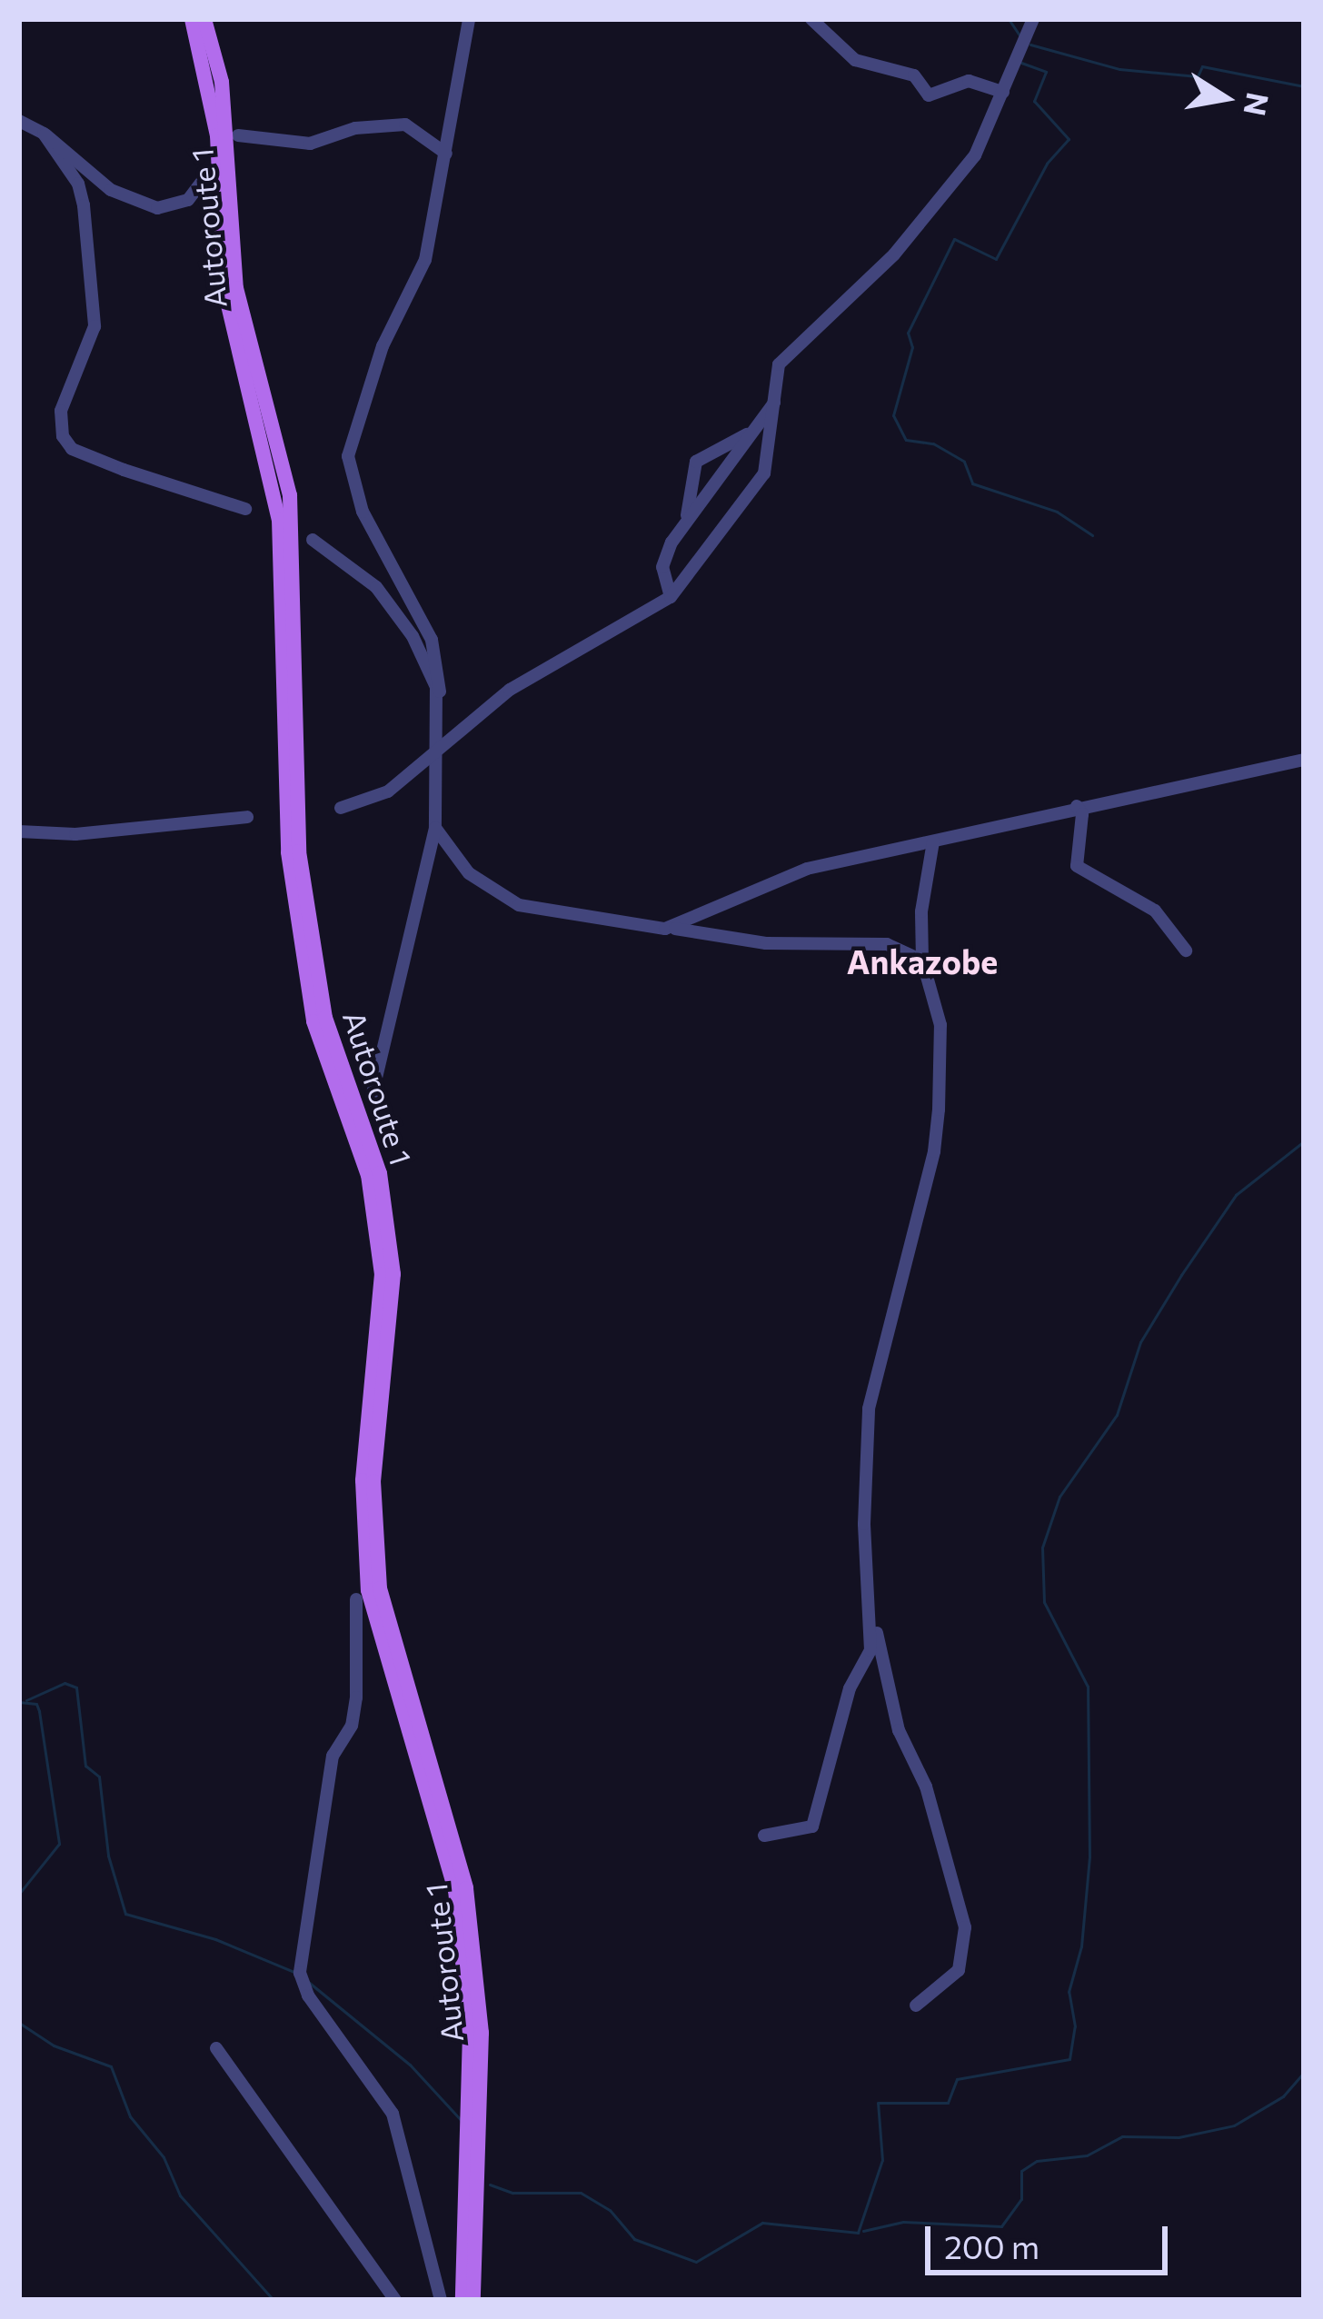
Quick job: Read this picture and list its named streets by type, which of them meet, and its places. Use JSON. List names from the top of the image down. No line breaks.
{"streets":{"main road":["Autoroute 1"]},"districts":["Ankazobe"],"scale_bar":"200 m","north":"right"}
